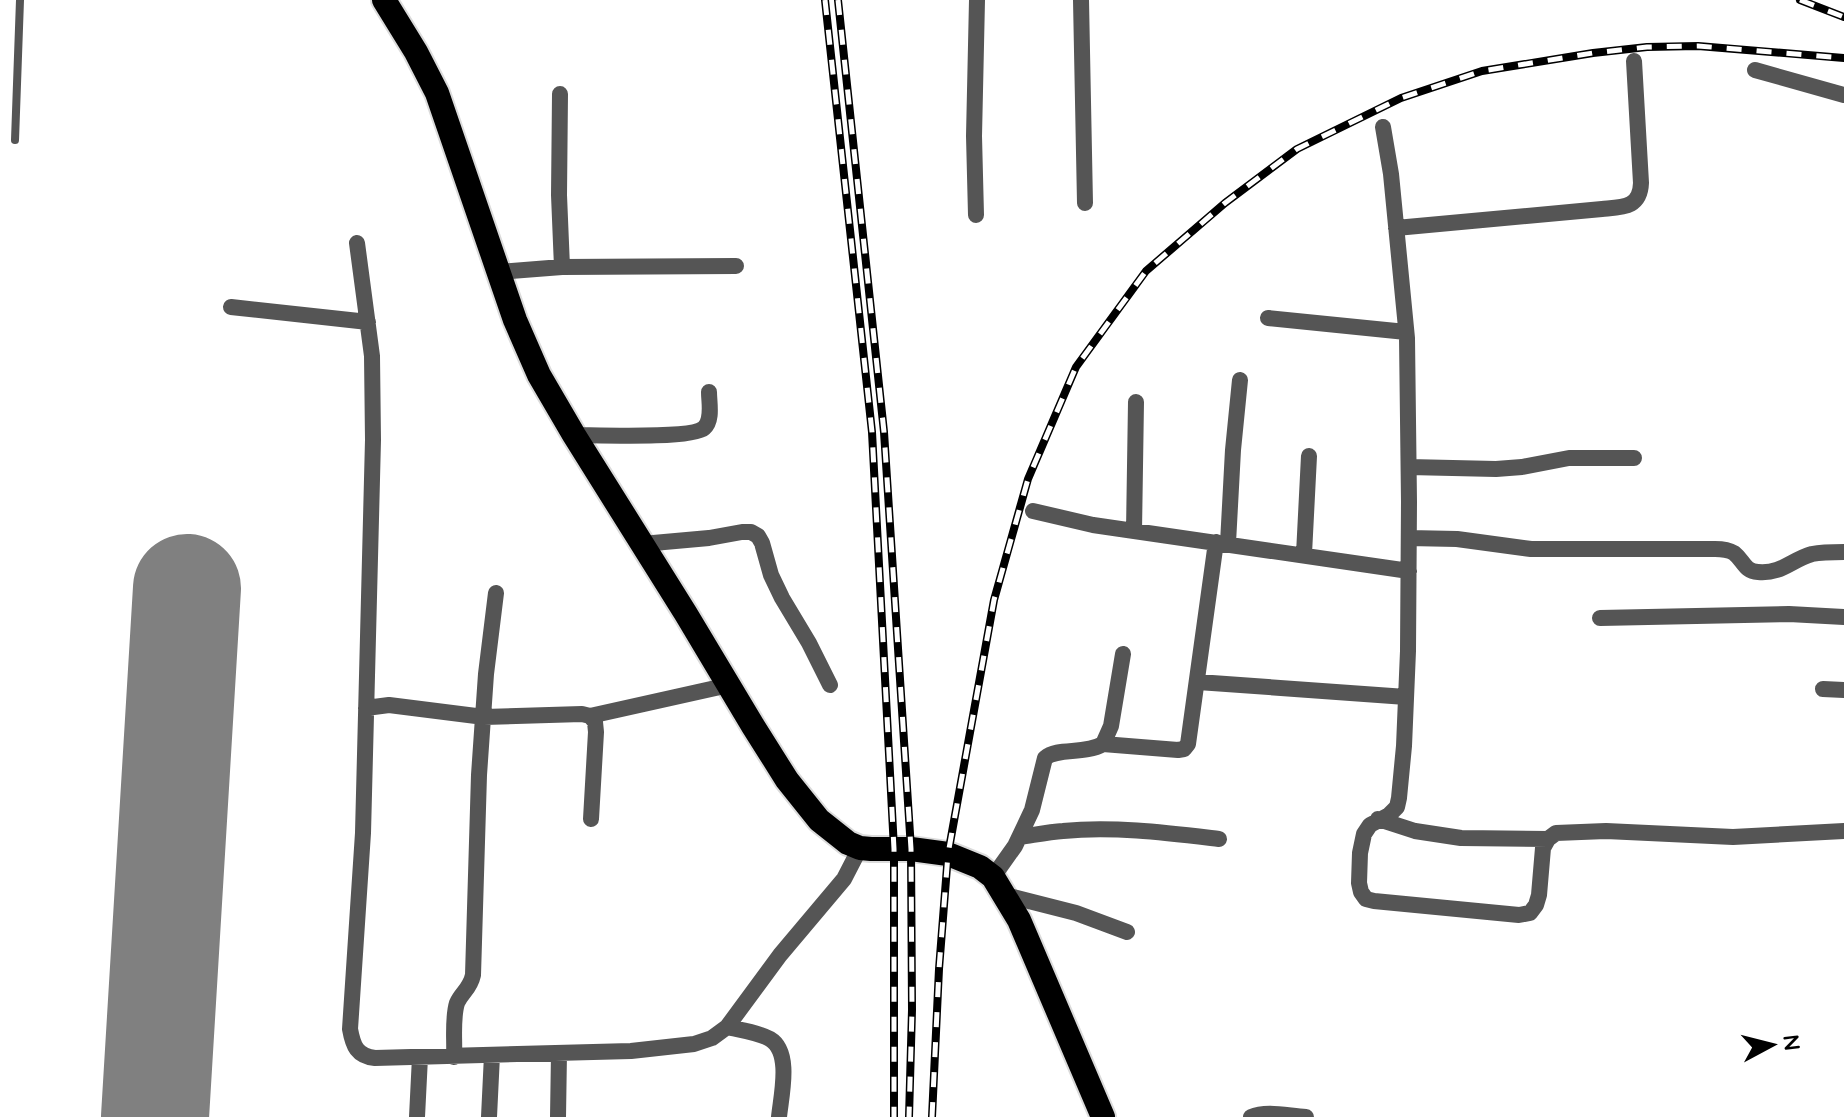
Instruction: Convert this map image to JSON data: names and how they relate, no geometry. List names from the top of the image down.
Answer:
{
  "north": "right"
}
